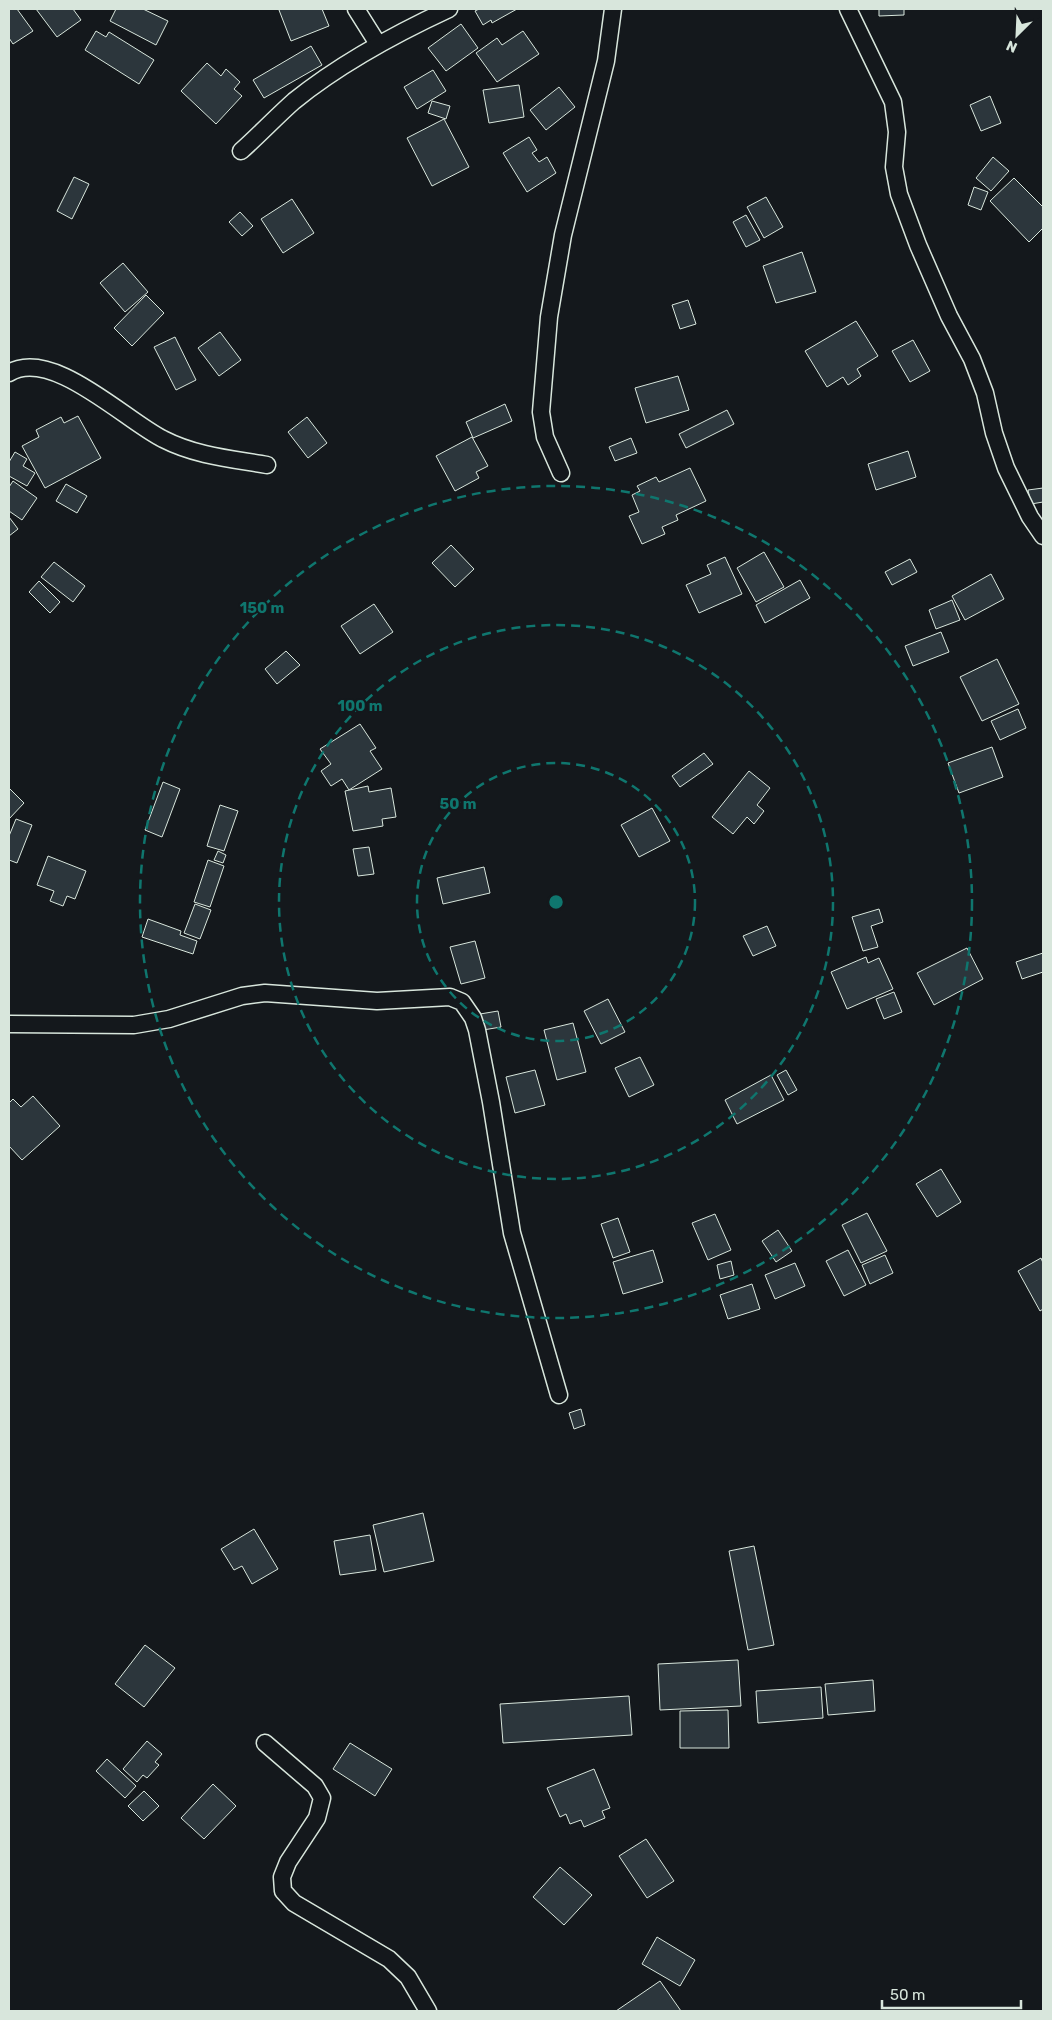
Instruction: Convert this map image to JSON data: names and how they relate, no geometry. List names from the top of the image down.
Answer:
{
  "scale_bar": "50 m",
  "north": "bottom left",
  "rings": ["150 m", "100 m", "50 m"]
}
